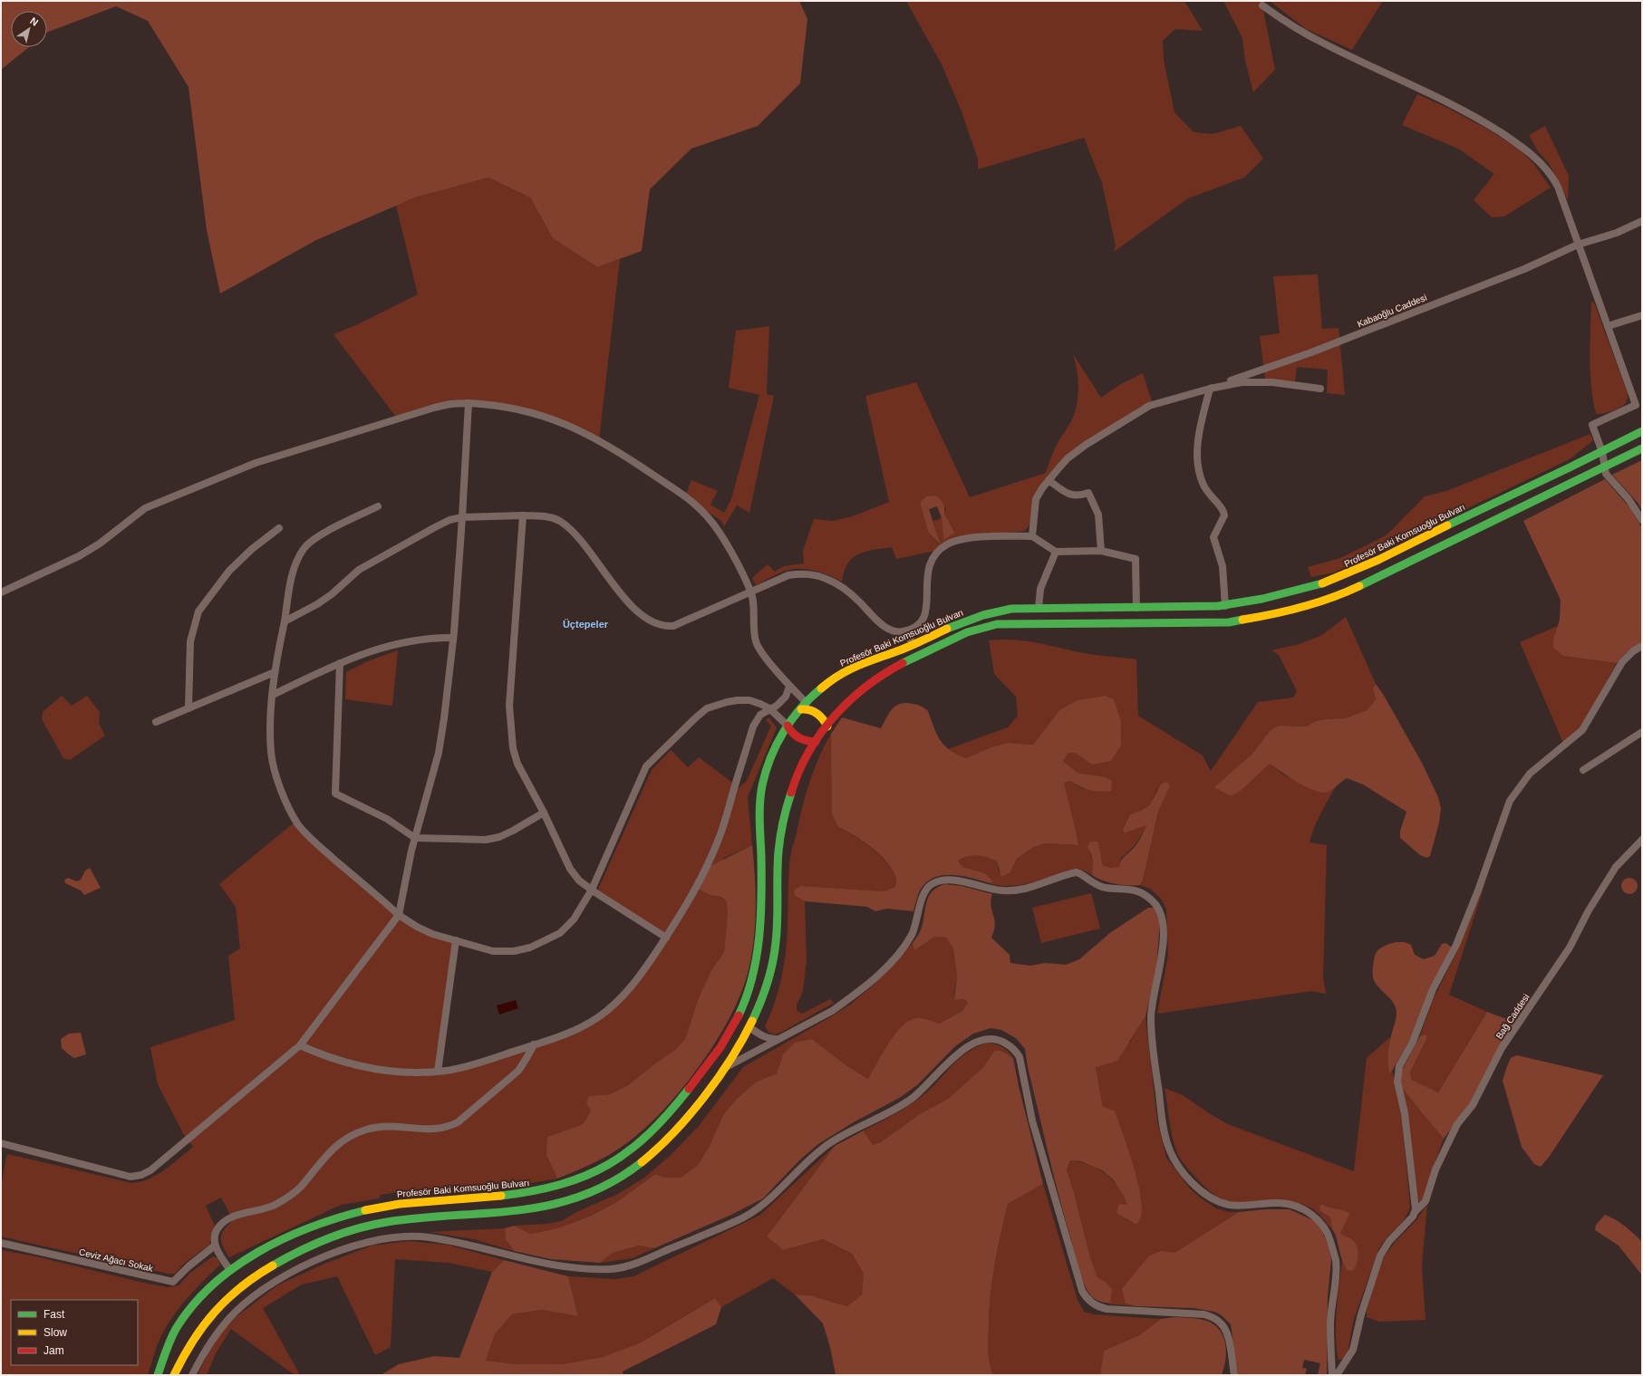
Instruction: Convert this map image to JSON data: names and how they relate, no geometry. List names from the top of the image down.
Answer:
{
  "streets": {
    "main road": ["Profesör Baki Komsuoğlu Bulvarı"],
    "street": ["Kabaoğlu Caddesi", "Bağ Caddesi", "Ceviz Ağacı Sokak"]
  },
  "districts": ["Üçtepeler"],
  "legend": ["Fast", "Slow", "Jam"],
  "north": "top right"
}
